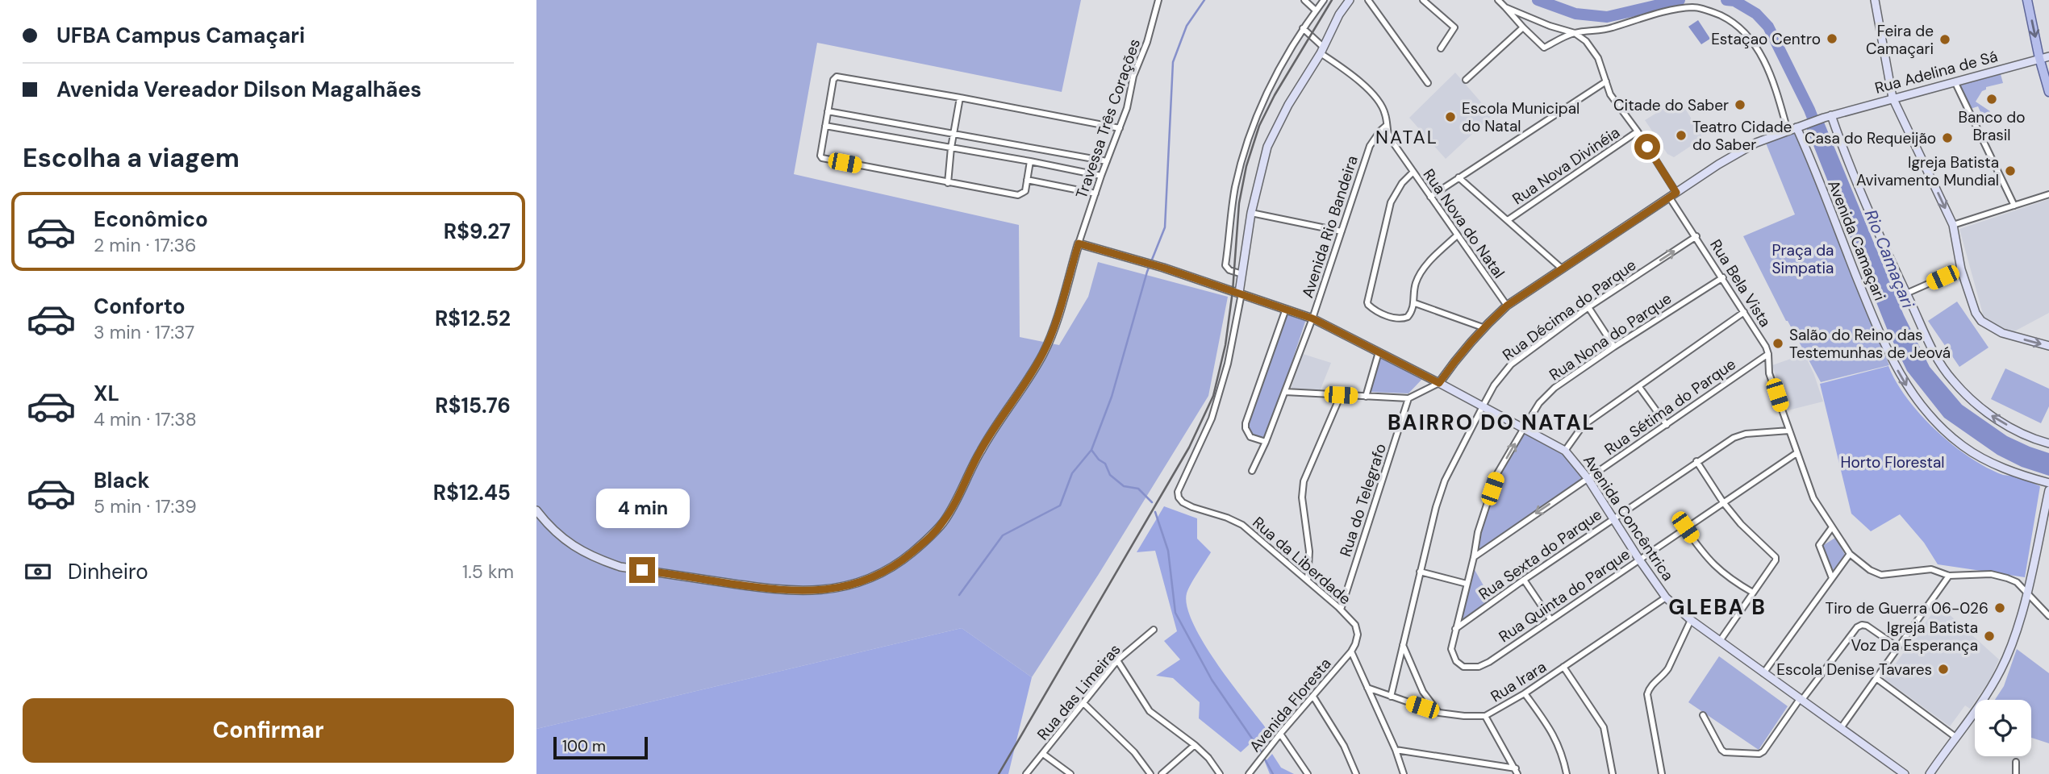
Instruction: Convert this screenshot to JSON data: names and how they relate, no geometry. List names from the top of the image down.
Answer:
{
  "streets": {
    "street": [
      "Rua Adelina de Sá",
      "Travessa Três Corações",
      "Rua Nova Divinéia",
      "Rua Nova do Natal",
      "Avenida Rio Bandeira",
      "Avenida Camaçari",
      "Rua Bela Vista",
      "Rua Décima do Parque",
      "Rua Nona do Parque",
      "Rua Sétima do Parque",
      "Rua do Telegrafo",
      "Avenida Concêntrica",
      "Rua Sexta do Parque",
      "Rua da Liberdade",
      "Rua Quinta do Parque",
      "Rua Irara",
      "Rua das Limeiras",
      "Avenida Floresta"
    ]
  },
  "crossings": [
    ["Rua Adelina de Sá", "Rua Nova do Natal"],
    ["Rua Adelina de Sá", "Avenida Camaçari"],
    ["Rua Adelina de Sá", "Rua Bela Vista"],
    ["Rua Adelina de Sá", "Avenida Concêntrica"],
    ["Travessa Três Corações", "Avenida Concêntrica"],
    ["Rua Nova do Natal", "Avenida Rio Bandeira"],
    ["Avenida Rio Bandeira", "Avenida Concêntrica"],
    ["Rua Bela Vista", "Rua Décima do Parque"],
    ["Rua Bela Vista", "Rua Nona do Parque"],
    ["Rua Bela Vista", "Rua Sétima do Parque"],
    ["Rua Bela Vista", "Rua Sexta do Parque"],
    ["Rua Bela Vista", "Rua Quinta do Parque"],
    ["Rua Décima do Parque", "Avenida Concêntrica"],
    ["Rua Décima do Parque", "Rua Irara"],
    ["Rua Nona do Parque", "Rua Sétima do Parque"],
    ["Rua Nona do Parque", "Avenida Concêntrica"],
    ["Rua Nona do Parque", "Rua Sexta do Parque"],
    ["Rua Nona do Parque", "Rua Quinta do Parque"],
    ["Rua Sétima do Parque", "Avenida Concêntrica"],
    ["Rua do Telegrafo", "Rua da Liberdade"],
    ["Avenida Concêntrica", "Rua Sexta do Parque"],
    ["Avenida Concêntrica", "Rua da Liberdade"],
    ["Avenida Concêntrica", "Rua Quinta do Parque"],
    ["Avenida Concêntrica", "Rua Irara"],
    ["Rua Sexta do Parque", "Rua Quinta do Parque"],
    ["Rua da Liberdade", "Avenida Floresta"]
  ],
  "one_way": ["Rua Sétima do Parque"],
  "districts": ["NATAL", "BAIRRO DO NATAL", "GLEBA B"],
  "water": ["Rio Camaçari"],
  "parks": ["Praça da Simpatia", "Horto Florestal"],
  "places": [
    "Estaçao Centro",
    "Feira de Camaçari",
    "Banco do Brasil",
    "Citade do Saber",
    "Escola Municipal do Natal",
    "Teatro Cidade do Saber",
    "Casa do Requeijão",
    "Igreja Batista Avivamento Mundial",
    "Salão do Reino das Testemunhas de Jeová",
    "Tiro de Guerra 06-026",
    "Igreja Batista Voz Da Esperança",
    "Escola Denise Tavares"
  ],
  "scale_bar": "100 m",
  "page": {
    "banner": ["UFBA Campus Camaçari", "Avenida Vereador Dilson Magalhães"],
    "heading": "Escolha a viagem",
    "list": [
      {
        "name": "Econômico",
        "note": "2 min · 17:36",
        "value": "R$9.27"
      },
      {
        "name": "Conforto",
        "note": "3 min · 17:37",
        "value": "R$12.52"
      },
      {
        "name": "XL",
        "note": "4 min · 17:38",
        "value": "R$15.76"
      },
      {
        "name": "Black",
        "note": "5 min · 17:39",
        "value": "R$12.45"
      }
    ],
    "bubble": "4 min",
    "pay": ["Dinheiro", "1.5 km"],
    "buttons": "Confirmar",
    "scale": "100 m"
  }
}
